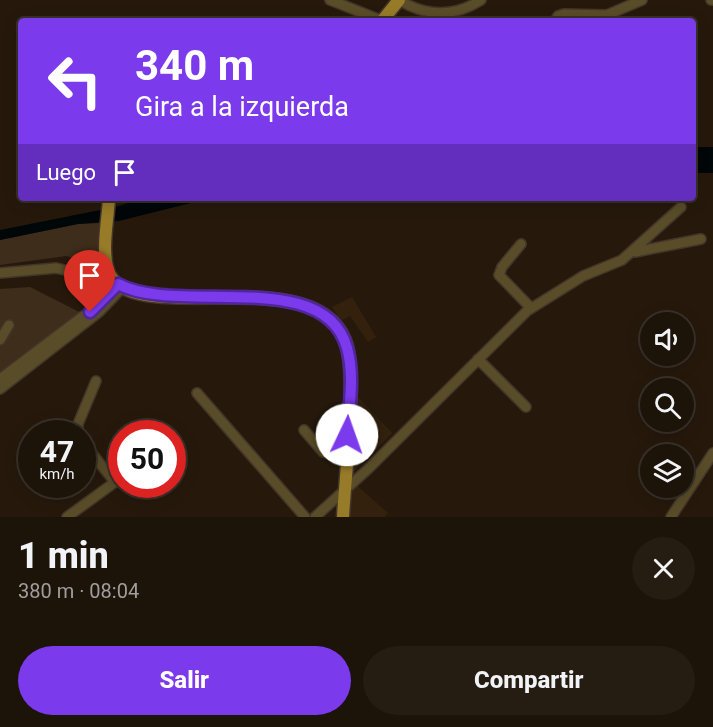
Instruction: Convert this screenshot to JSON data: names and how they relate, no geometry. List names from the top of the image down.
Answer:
{
  "page": {
    "turn": ["340 m", "Gira a la izquierda"],
    "then": "Luego",
    "speed": "47 km/h",
    "limit": "50",
    "heading": ["1 min", "380 m · 08:04"],
    "buttons": ["Salir", "Compartir"]
  }
}
